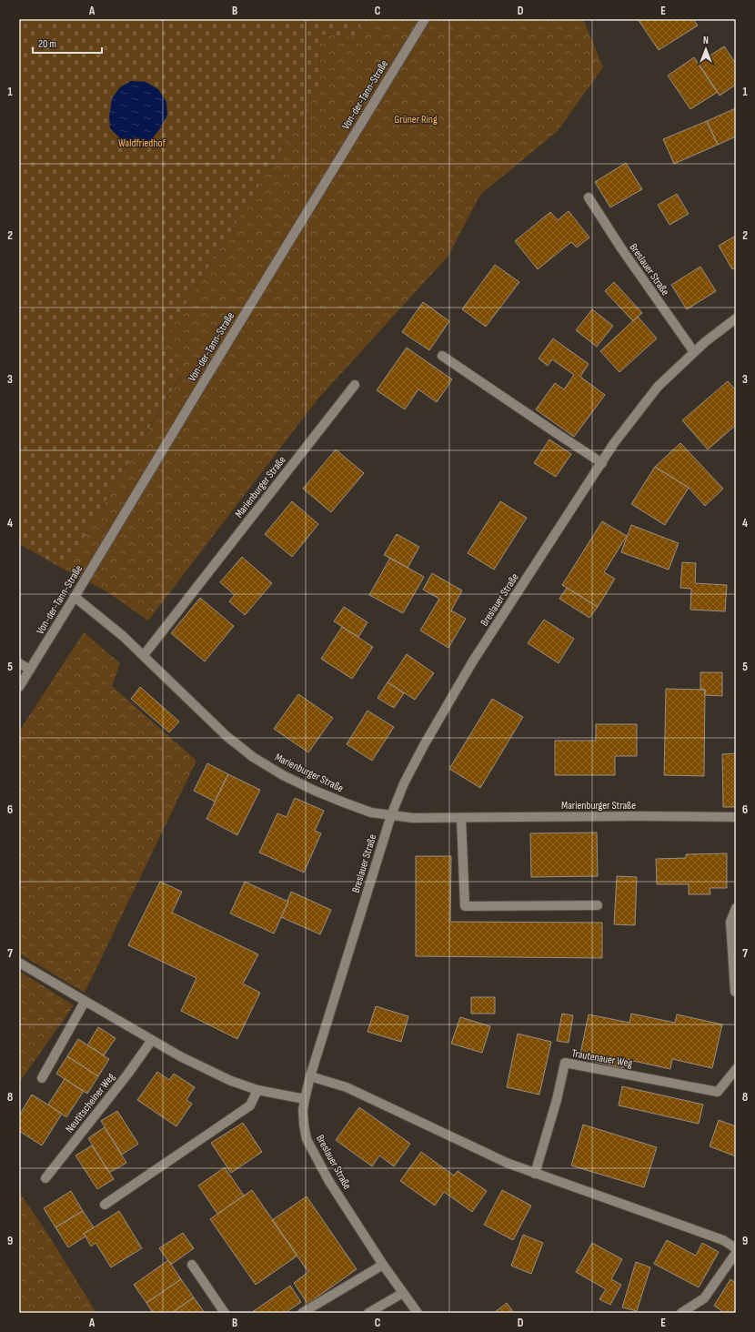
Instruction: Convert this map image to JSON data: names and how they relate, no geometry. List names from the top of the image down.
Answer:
{
  "streets": {
    "street": [
      "Von-der-Tann-Straße",
      "Breslauer Straße",
      "Marienburger Straße",
      "Trautenauer Weg",
      "Neutitscheiner Weg"
    ]
  },
  "crossings": [
    ["Von-der-Tann-Straße", "Marienburger Straße"],
    ["Breslauer Straße", "Marienburger Straße"]
  ],
  "parks": ["Grüner Ring", "Waldfriedhof"],
  "scale_bar": "20 m",
  "north": "top",
  "grid": {
    "columns": [
      "A",
      "B",
      "C",
      "D",
      "E"
    ],
    "rows": [
      "1",
      "2",
      "3",
      "4",
      "5",
      "6",
      "7",
      "8",
      "9"
    ]
  }
}
